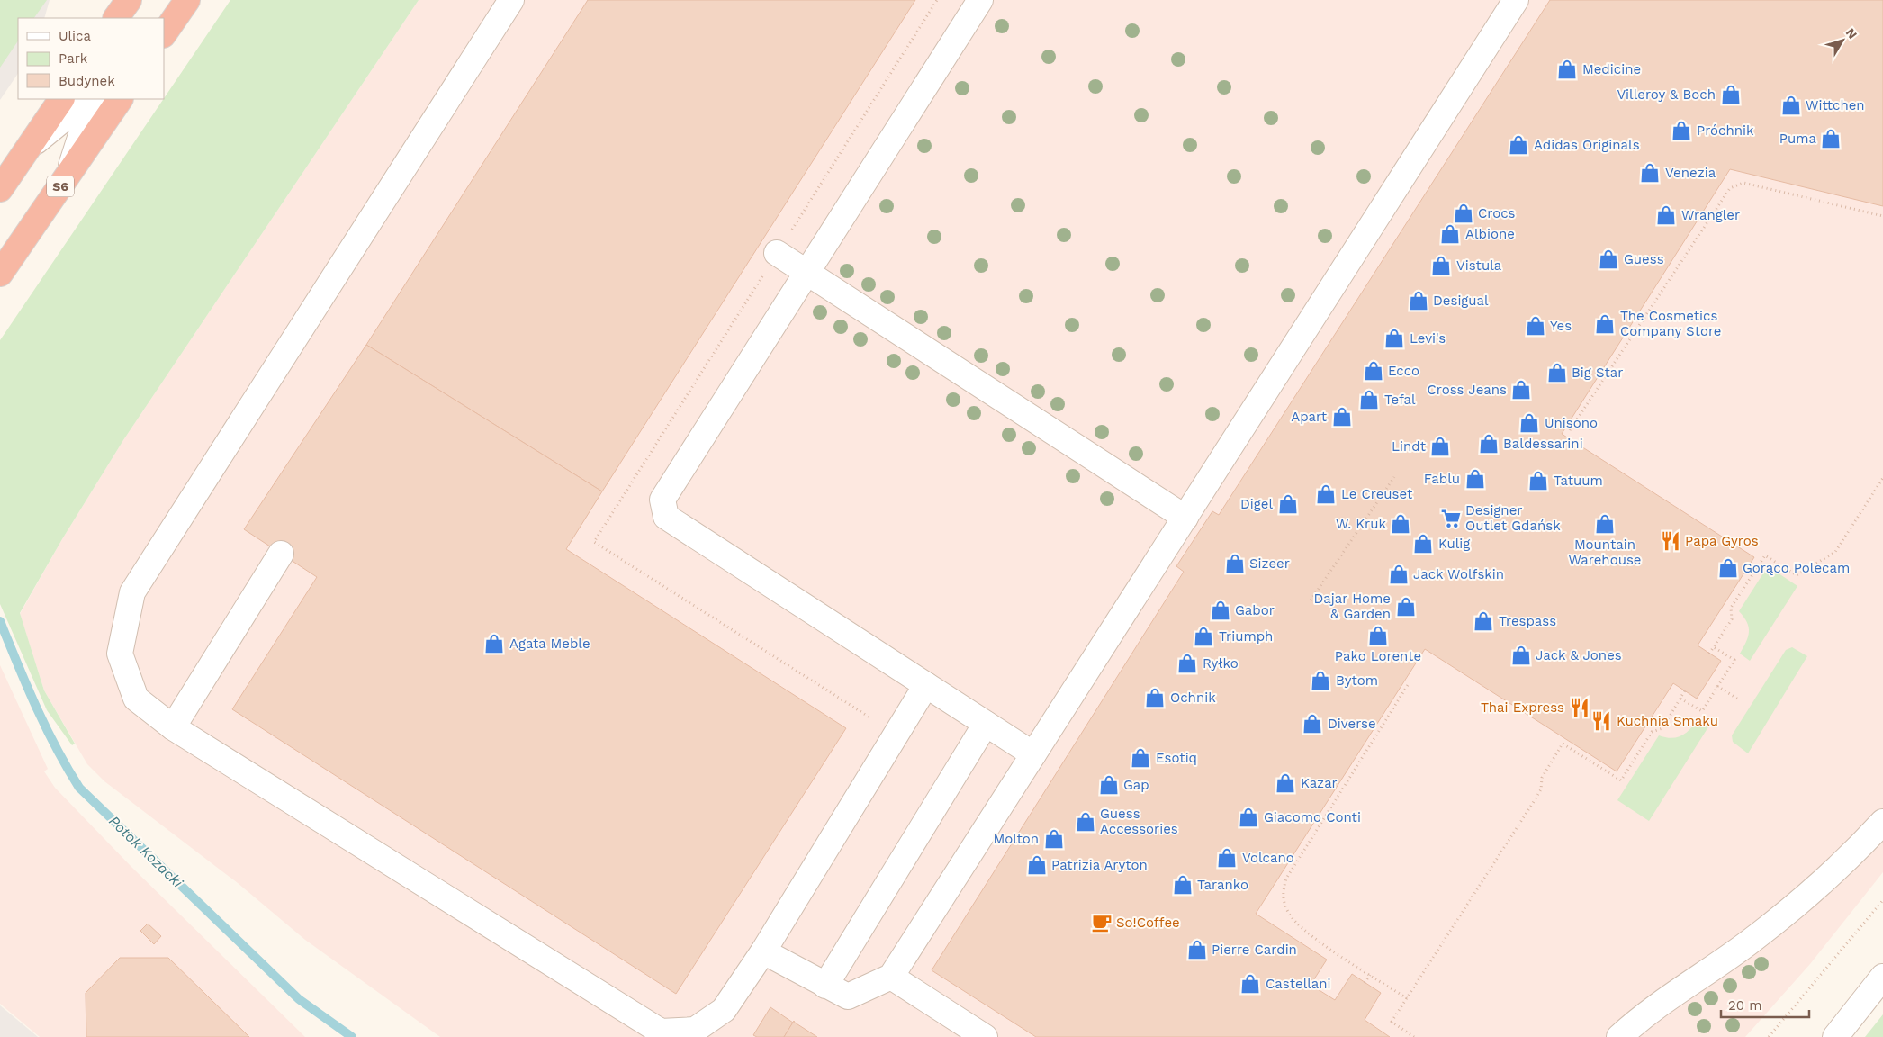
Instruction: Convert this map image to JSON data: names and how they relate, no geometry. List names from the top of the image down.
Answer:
{
  "streets": {
    "highway": ["S6"]
  },
  "water": ["Potok Kozacki"],
  "places": {
    "shop": [
      "Medicine",
      "Villeroy & Boch",
      "Wittchen",
      "Próchnik",
      "Puma",
      "Adidas Originals",
      "Venezia",
      "Crocs",
      "Wrangler",
      "Albione",
      "Guess",
      "Vistula",
      "Desigual",
      "The Cosmetics Company Store",
      "Yes",
      "Levi's",
      "Ecco",
      "Big Star",
      "Cross Jeans",
      "Tefal",
      "Apart",
      "Unisono",
      "Baldessarini",
      "Lindt",
      "Fablu",
      "Tatuum",
      "Le Creuset",
      "Digel",
      "W. Kruk",
      "Mountain Warehouse",
      "Kulig",
      "Sizeer",
      "Gorąco Polecam",
      "Jack Wolfskin",
      "Dajar Home & Garden",
      "Gabor",
      "Trespass",
      "Pako Lorente",
      "Triumph",
      "Agata Meble",
      "Jack & Jones",
      "Ryłko",
      "Bytom",
      "Ochnik",
      "Diverse",
      "Esotiq",
      "Kazar",
      "Gap",
      "Giacomo Conti",
      "Guess Accessories",
      "Molton",
      "Volcano",
      "Patrizia Aryton",
      "Taranko",
      "Pierre Cardin",
      "Castellani"
    ],
    "supermarket": ["Designer Outlet Gdańsk"],
    "restaurant": ["Papa Gyros", "Thai Express", "Kuchnia Smaku"],
    "cafe": ["So!Coffee"]
  },
  "legend": ["Ulica", "Park", "Budynek"],
  "scale_bar": "20 m",
  "north": "top right"
}
